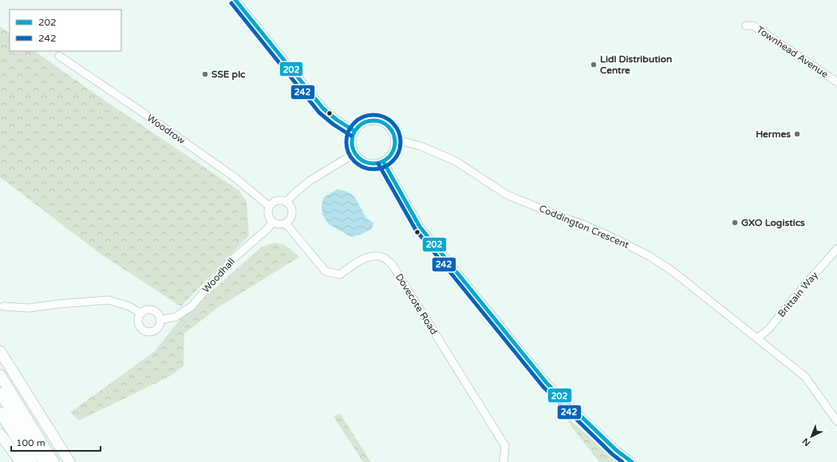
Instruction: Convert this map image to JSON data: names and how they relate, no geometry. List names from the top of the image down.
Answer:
{
  "streets": {
    "street": [
      "Townhead Avenue",
      "Woodrow",
      "Coddington Crescent",
      "Woodhall",
      "Brittain Way",
      "Dovecote Road"
    ]
  },
  "crossings": [
    ["Woodrow", "Woodhall"],
    ["Woodrow", "Dovecote Road"],
    ["Coddington Crescent", "Brittain Way"],
    ["Woodhall", "Dovecote Road"]
  ],
  "places": [
    "Lidl Distribution Centre",
    "SSE plc",
    "Hermes",
    "GXO Logistics"
  ],
  "lines": ["transit line 202", "transit line 242"],
  "legend": ["202", "242"],
  "scale_bar": "100 m",
  "north": "bottom left"
}
